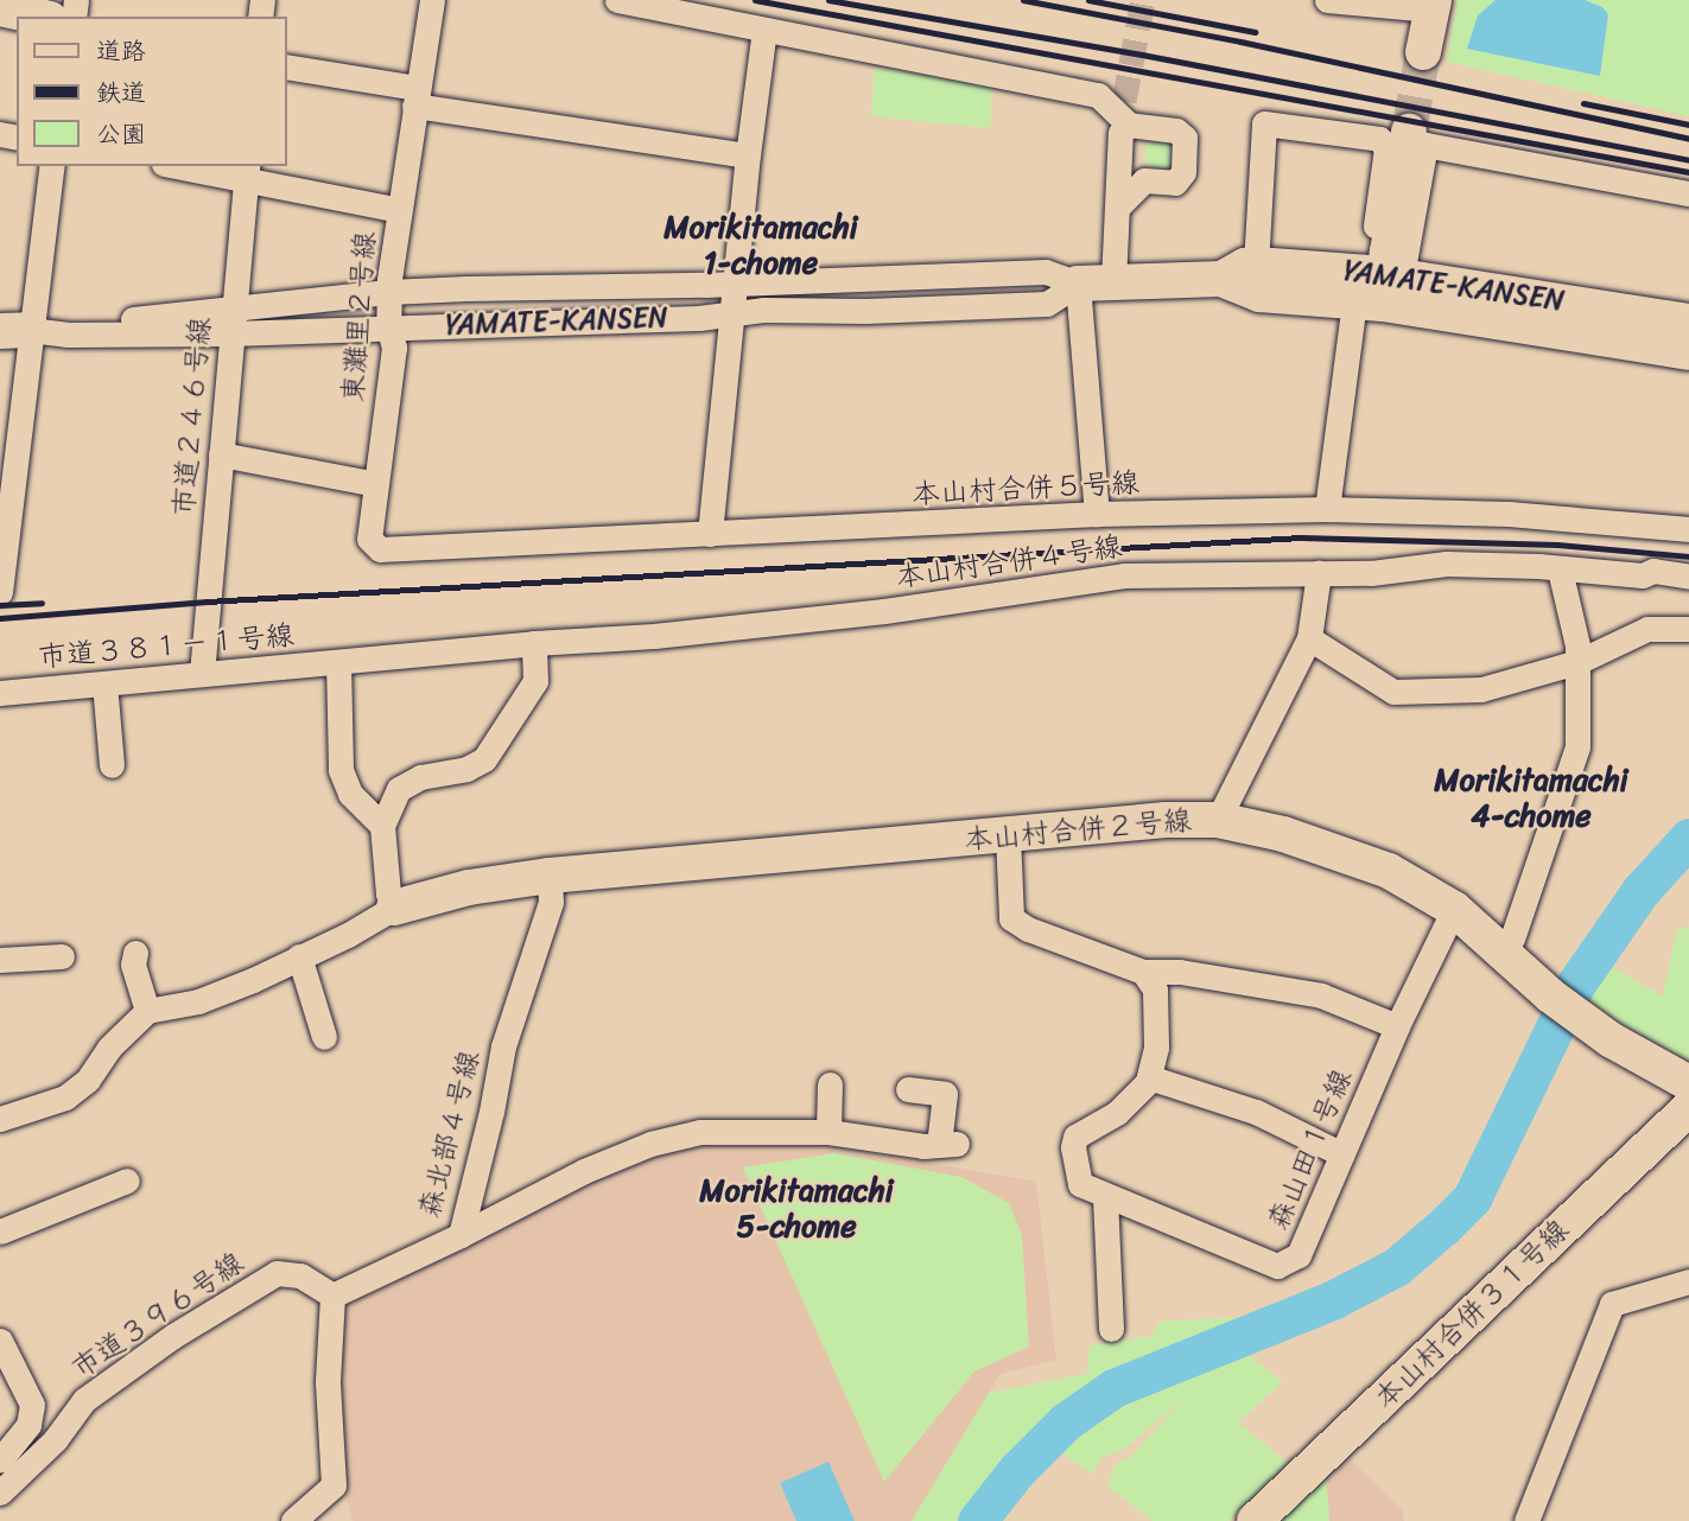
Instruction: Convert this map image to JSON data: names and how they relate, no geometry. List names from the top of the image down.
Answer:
{
  "streets": {
    "street": [
      "YAMATE-KANSEN",
      "東灘里２号線",
      "市道２４６号線",
      "本山村合併５号線",
      "本山村合併４号線",
      "市道３８１－１号線",
      "本山村合併２号線",
      "森北部４号線",
      "森山田１号線",
      "本山村合併３１号線",
      "市道３９６号線"
    ]
  },
  "crossings": [
    ["YAMATE-KANSEN", "東灘里２号線"],
    ["YAMATE-KANSEN", "市道２４６号線"],
    ["東灘里２号線", "本山村合併５号線"],
    ["市道２４６号線", "市道３８１－１号線"],
    ["本山村合併４号線", "市道３８１－１号線"],
    ["本山村合併２号線", "森北部４号線"],
    ["本山村合併２号線", "森山田１号線"],
    ["森北部４号線", "市道３９６号線"]
  ],
  "districts": ["Morikitamachi 1-chome", "Morikitamachi 4-chome", "Morikitamachi 5-chome"],
  "legend": ["道路", "鉄道", "公園"]
}
